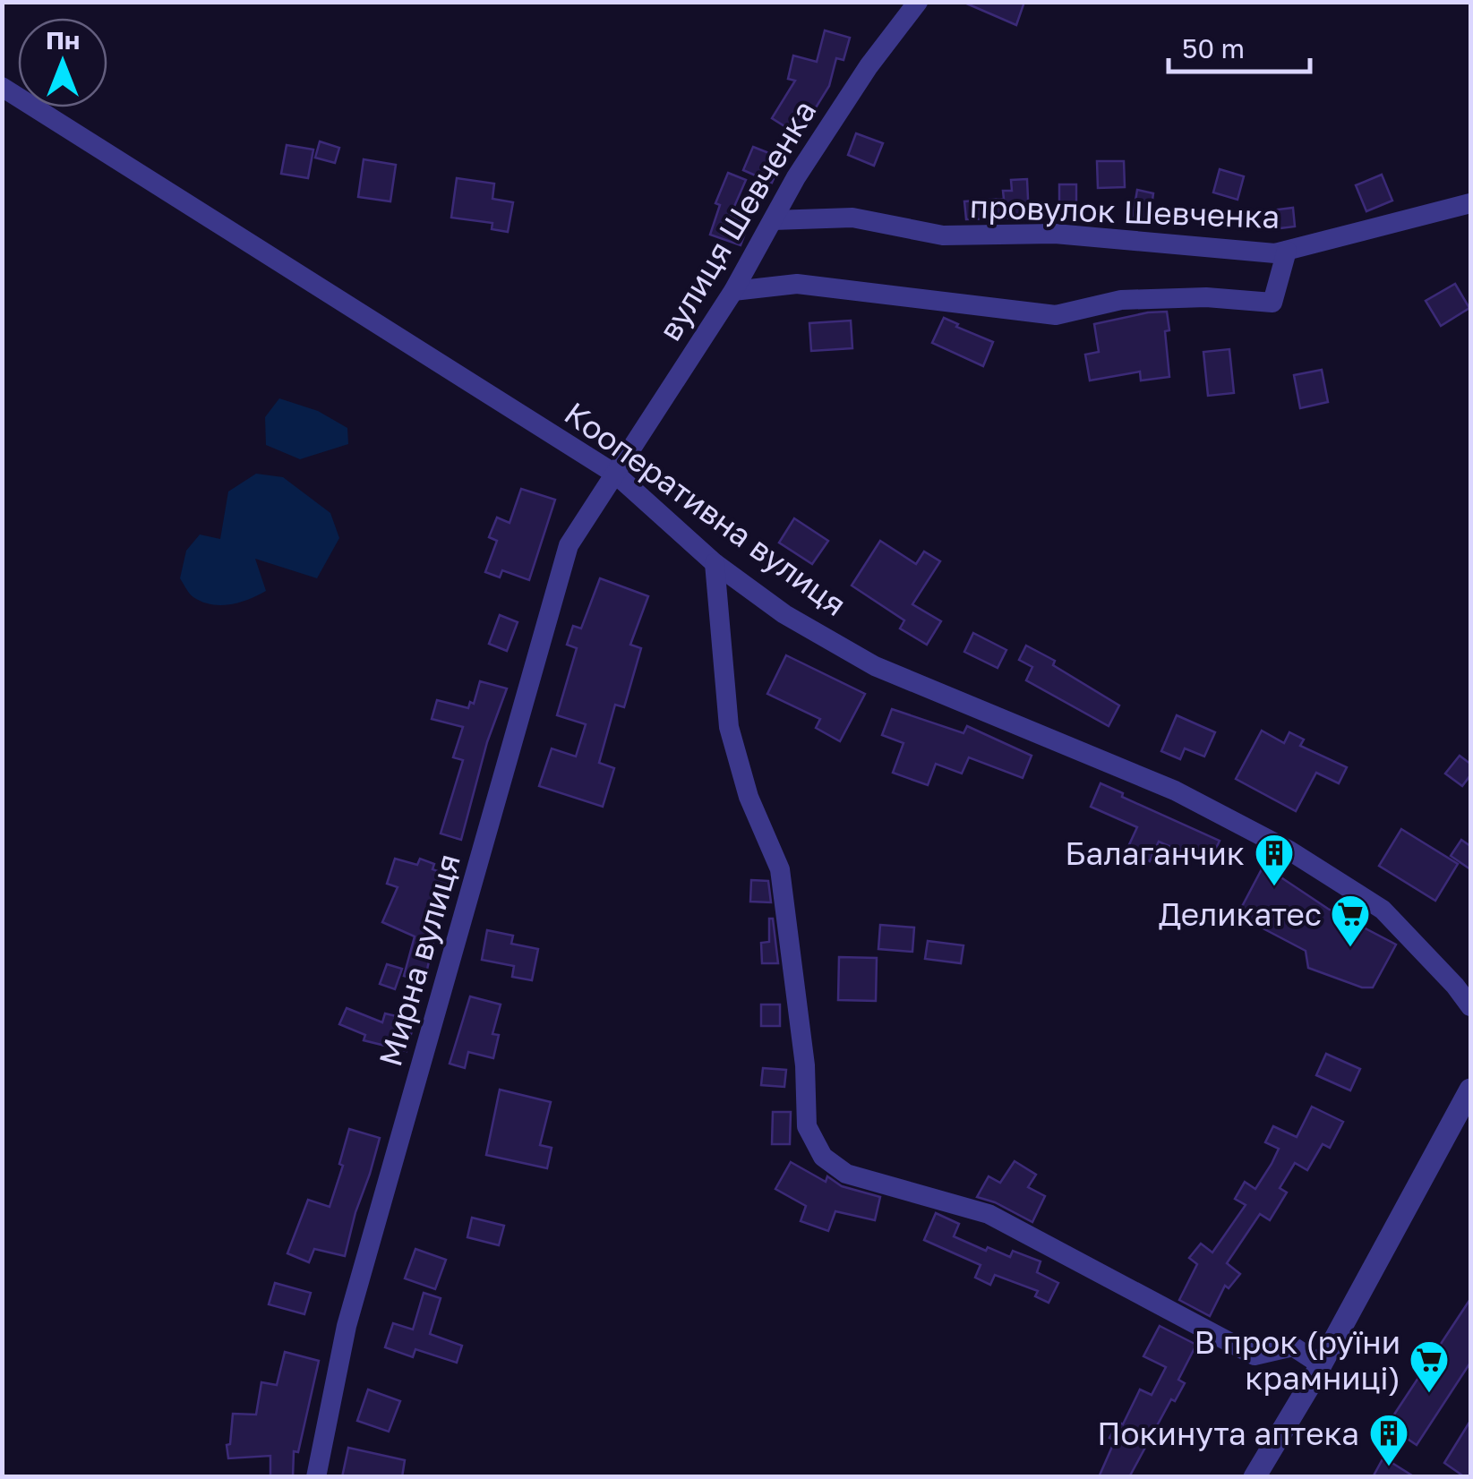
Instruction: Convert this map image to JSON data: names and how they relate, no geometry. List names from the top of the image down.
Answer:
{
  "streets": {
    "street": [
      "провулок Шевченка",
      "вулиця Шевченка",
      "Кооперативна вулиця",
      "Мирна вулиця"
    ]
  },
  "crossings": [
    ["провулок Шевченка", "вулиця Шевченка"],
    ["вулиця Шевченка", "Кооперативна вулиця"],
    ["вулиця Шевченка", "Мирна вулиця"],
    ["Кооперативна вулиця", "Мирна вулиця"]
  ],
  "places": {
    "building": ["Балаганчик", "Покинута аптека"],
    "supermarket": ["Деликатес", "В прок (руїни крамниці)"]
  },
  "scale_bar": "50 m",
  "north": "top"
}
